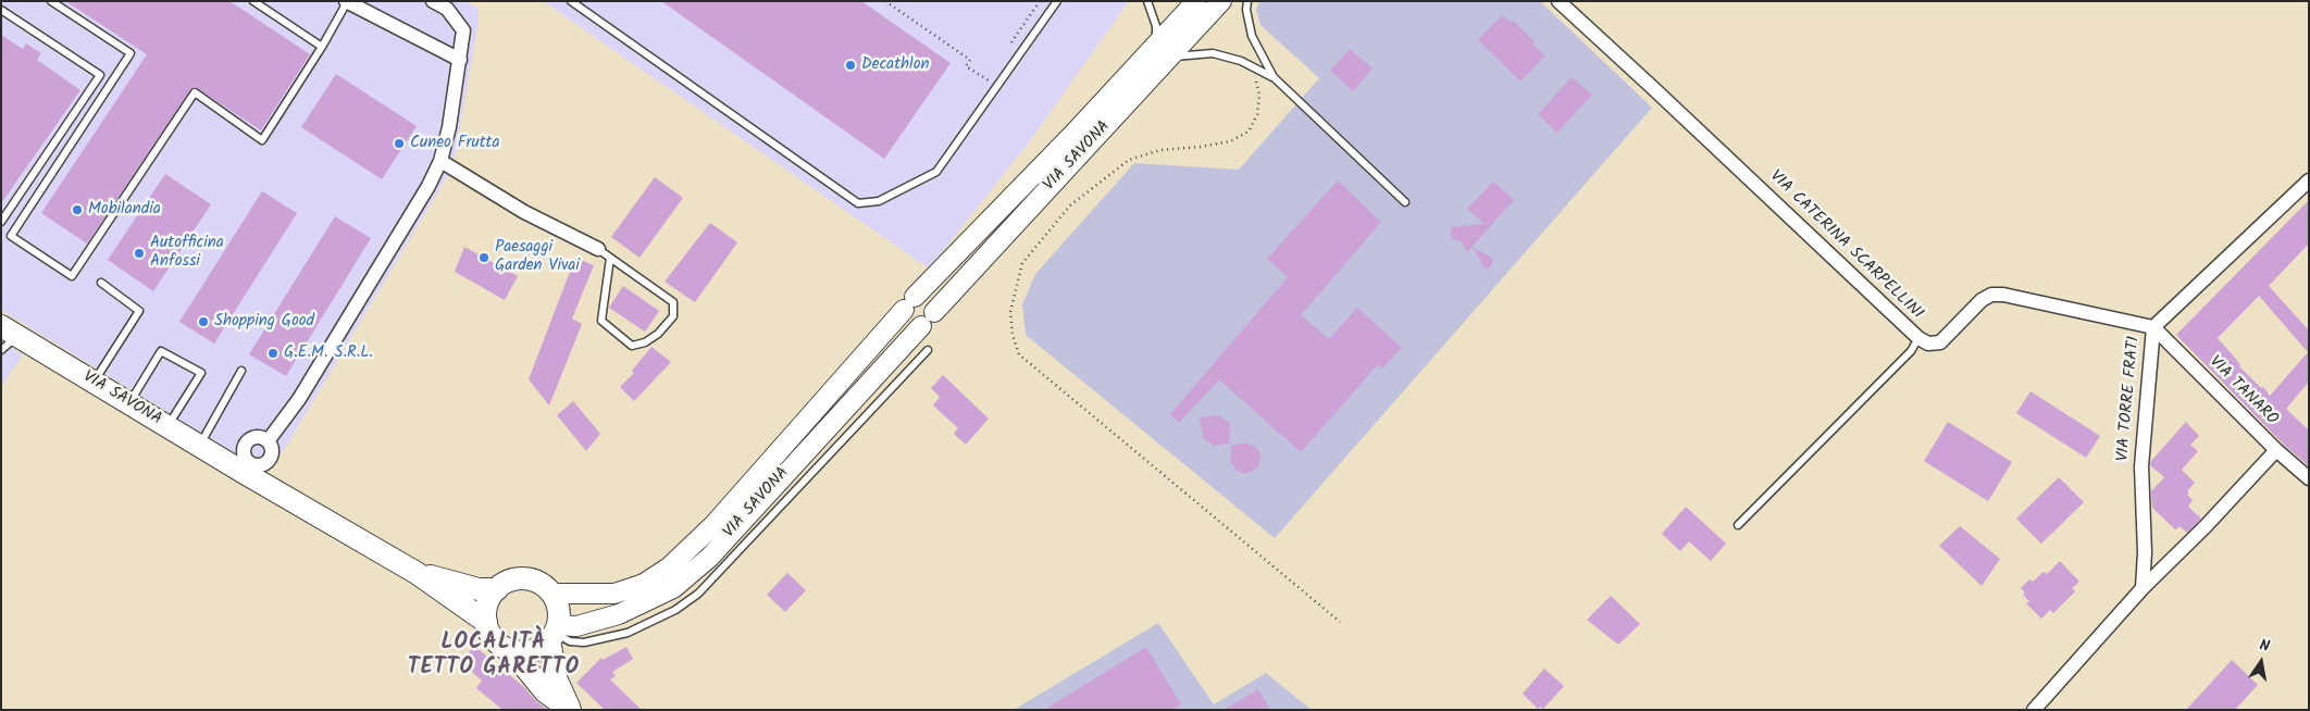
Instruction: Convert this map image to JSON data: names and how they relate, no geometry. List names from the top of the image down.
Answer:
{
  "streets": {
    "main road": ["VIA SAVONA"],
    "street": ["VIA CATERINA SCARPELLINI", "VIA TANARO", "VIA TORRE FRATI"]
  },
  "crossings": [
    ["VIA CATERINA SCARPELLINI", "VIA TANARO"],
    ["VIA CATERINA SCARPELLINI", "VIA TORRE FRATI"],
    ["VIA TANARO", "VIA TORRE FRATI"]
  ],
  "districts": ["LOCALITÀ TETTO GARETTO"],
  "places": [
    "Decathlon",
    "Cuneo Frutta",
    "Mobilandia",
    "Autofficina Anfossi",
    "Paesaggi Garden Vivai",
    "Shopping Good",
    "G.E.M. S.R.L."
  ],
  "north": "top"
}
